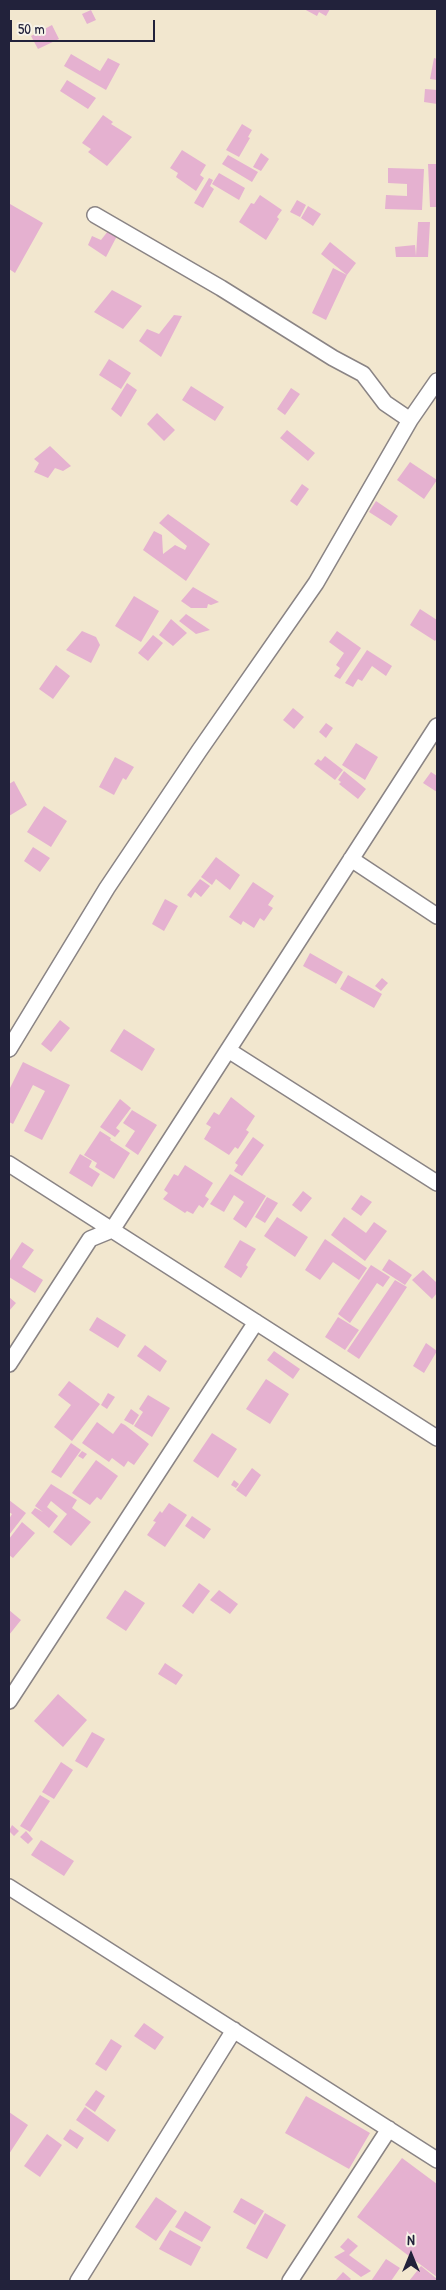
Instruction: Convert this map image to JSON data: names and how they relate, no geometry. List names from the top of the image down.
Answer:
{
  "scale_bar": "50 m",
  "north": "top"
}
